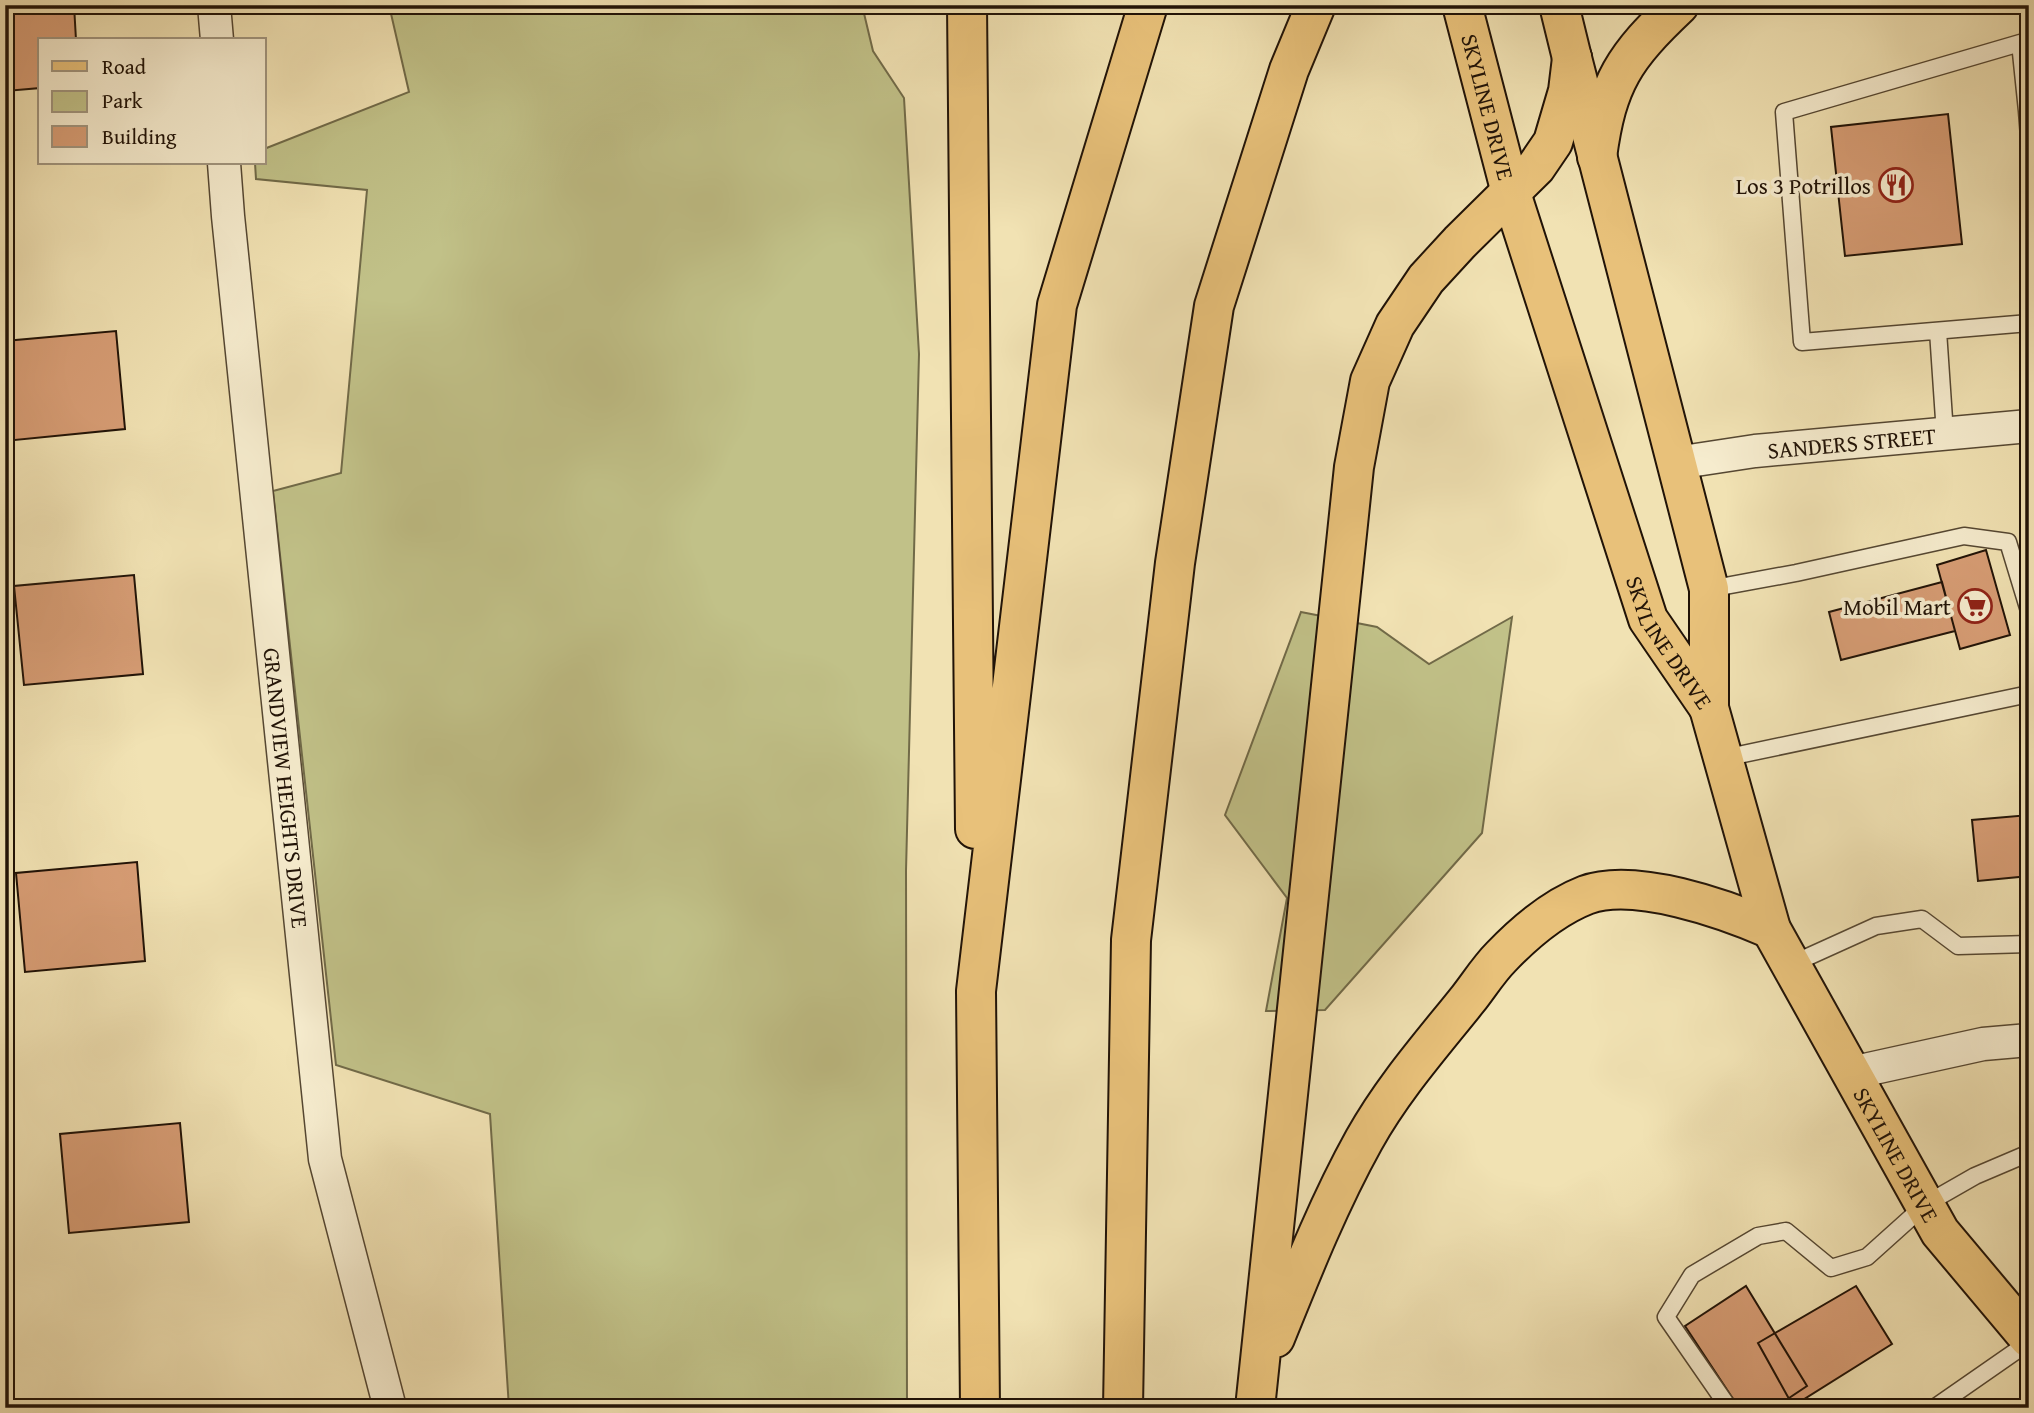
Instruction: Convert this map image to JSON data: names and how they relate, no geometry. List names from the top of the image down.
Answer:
{
  "streets": {
    "main road": ["SKYLINE DRIVE"],
    "street": ["SANDERS STREET", "GRANDVIEW HEIGHTS DRIVE"]
  },
  "crossings": [
    ["SKYLINE DRIVE", "SANDERS STREET"]
  ],
  "places": {
    "restaurant": ["Los 3 Potrillos"],
    "supermarket": ["Mobil Mart"]
  },
  "legend": ["Road", "Park", "Building"]
}
